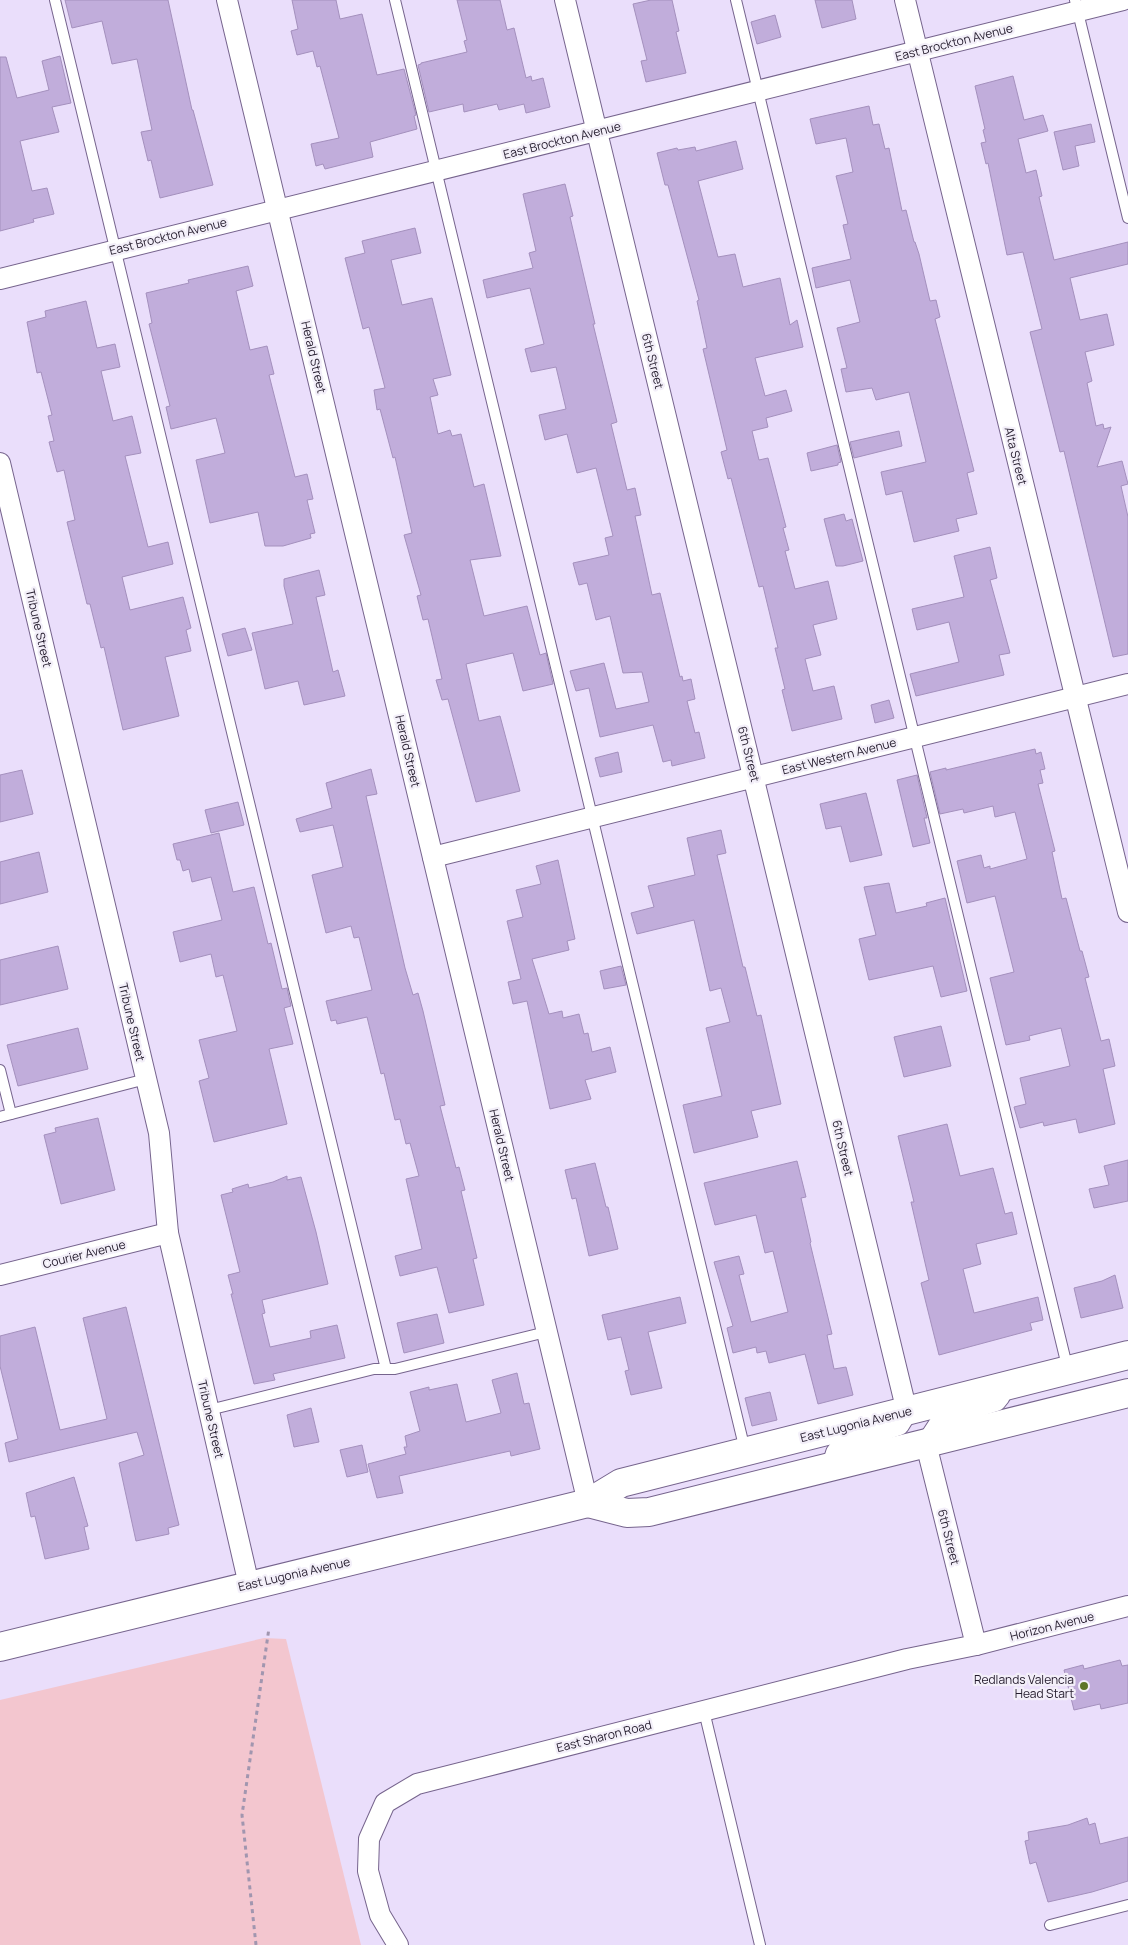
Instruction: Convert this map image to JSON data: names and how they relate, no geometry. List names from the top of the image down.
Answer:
{
  "streets": {
    "main road": ["East Lugonia Avenue"],
    "street": [
      "East Brockton Avenue",
      "Herald Street",
      "6th Street",
      "Alta Street",
      "Tribune Street",
      "East Western Avenue",
      "Courier Avenue",
      "Horizon Avenue",
      "East Sharon Road"
    ]
  },
  "crossings": [
    ["East Brockton Avenue", "Herald Street"],
    ["East Brockton Avenue", "6th Street"],
    ["East Brockton Avenue", "Alta Street"],
    ["Herald Street", "East Western Avenue"],
    ["Herald Street", "East Lugonia Avenue"],
    ["6th Street", "East Western Avenue"],
    ["6th Street", "East Lugonia Avenue"],
    ["6th Street", "Horizon Avenue"],
    ["6th Street", "East Sharon Road"],
    ["Alta Street", "East Western Avenue"],
    ["Tribune Street", "Courier Avenue"],
    ["Tribune Street", "East Lugonia Avenue"],
    ["Horizon Avenue", "East Sharon Road"]
  ],
  "places": ["Redlands Valencia Head Start"]
}
